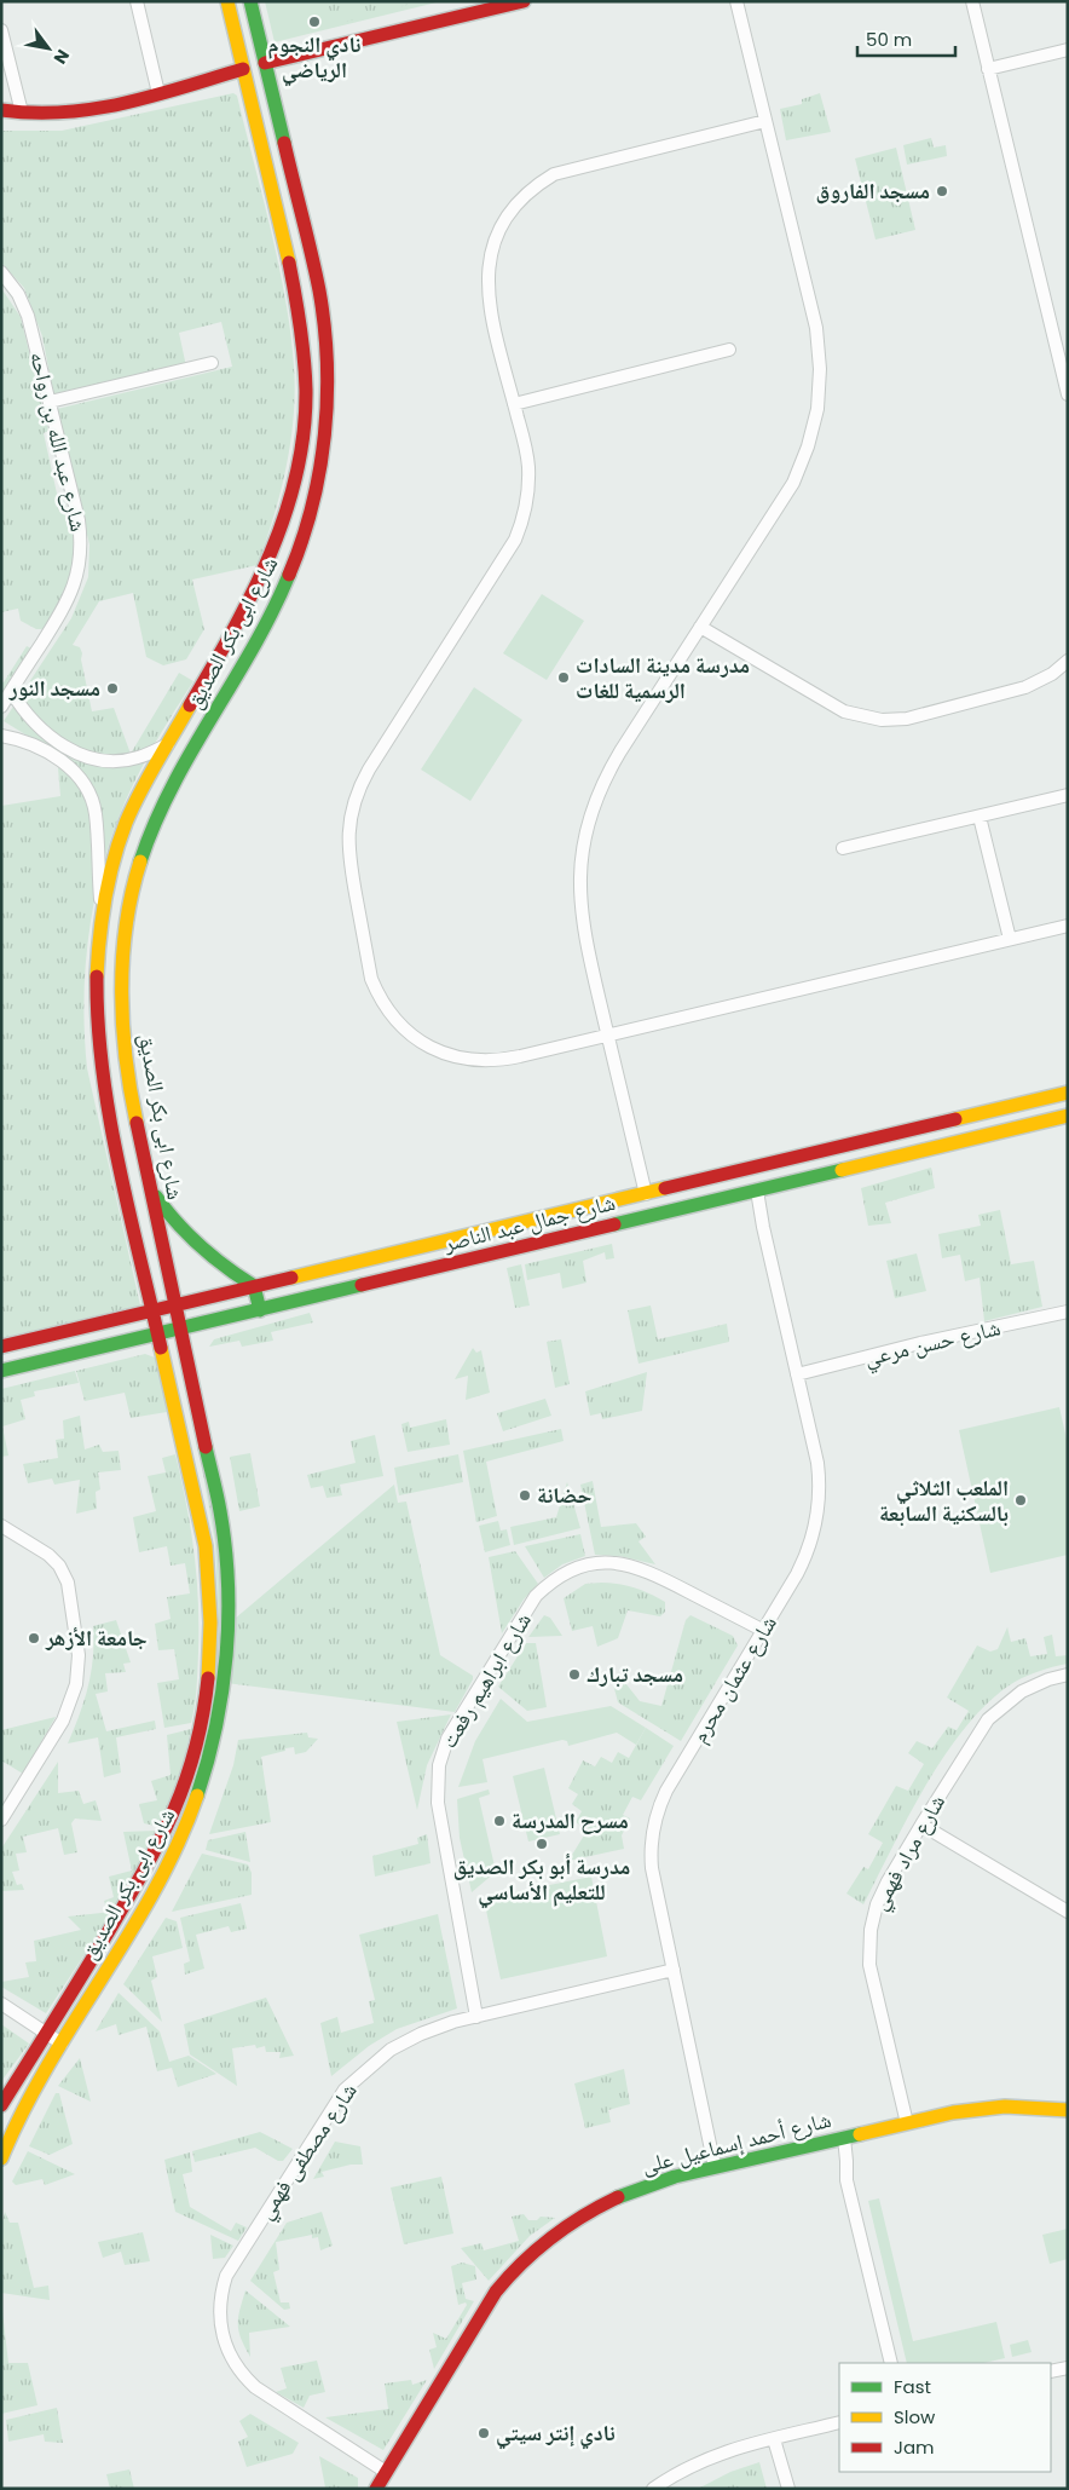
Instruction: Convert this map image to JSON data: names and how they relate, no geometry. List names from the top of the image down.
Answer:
{
  "streets": {
    "main road": ["شارع ابى بكر الصديق", "شارع جمال عبد الناصر", "شارع أحمد إسماعيل على"],
    "street": [
      "شارع عبد الله بن رواحه",
      "شارع حسن مرعي",
      "شارع عثمان محرم",
      "شارع ابراهيم رفعت",
      "شارع مراد فهمي",
      "شارع مصطفى فهمي"
    ]
  },
  "crossings": [
    ["شارع ابى بكر الصديق", "شارع جمال عبد الناصر"],
    ["شارع جمال عبد الناصر", "شارع عثمان محرم"],
    ["شارع حسن مرعي", "شارع عثمان محرم"],
    ["شارع عثمان محرم", "شارع ابراهيم رفعت"],
    ["شارع عثمان محرم", "شارع أحمد إسماعيل على"],
    ["شارع عثمان محرم", "شارع مصطفى فهمي"],
    ["شارع ابراهيم رفعت", "شارع مصطفى فهمي"],
    ["شارع مراد فهمي", "شارع أحمد إسماعيل على"],
    ["شارع أحمد إسماعيل على", "شارع مصطفى فهمي"]
  ],
  "places": [
    "نادي النجوم الرياضي",
    "مسجد الفاروق",
    "مدرسة مدينة السادات الرسمية للغات",
    "مسجد النور",
    "حضانة",
    "الملعب الثلاثي بالسكنية السابعة",
    "جامعة الأزهر",
    "مسجد تبارك",
    "مسرح المدرسة",
    "مدرسة أبو بكر الصديق للتعليم الأساسي",
    "نادي إنتر سيتي"
  ],
  "legend": ["Fast", "Slow", "Jam"],
  "scale_bar": "50 m",
  "north": "bottom right"
}
